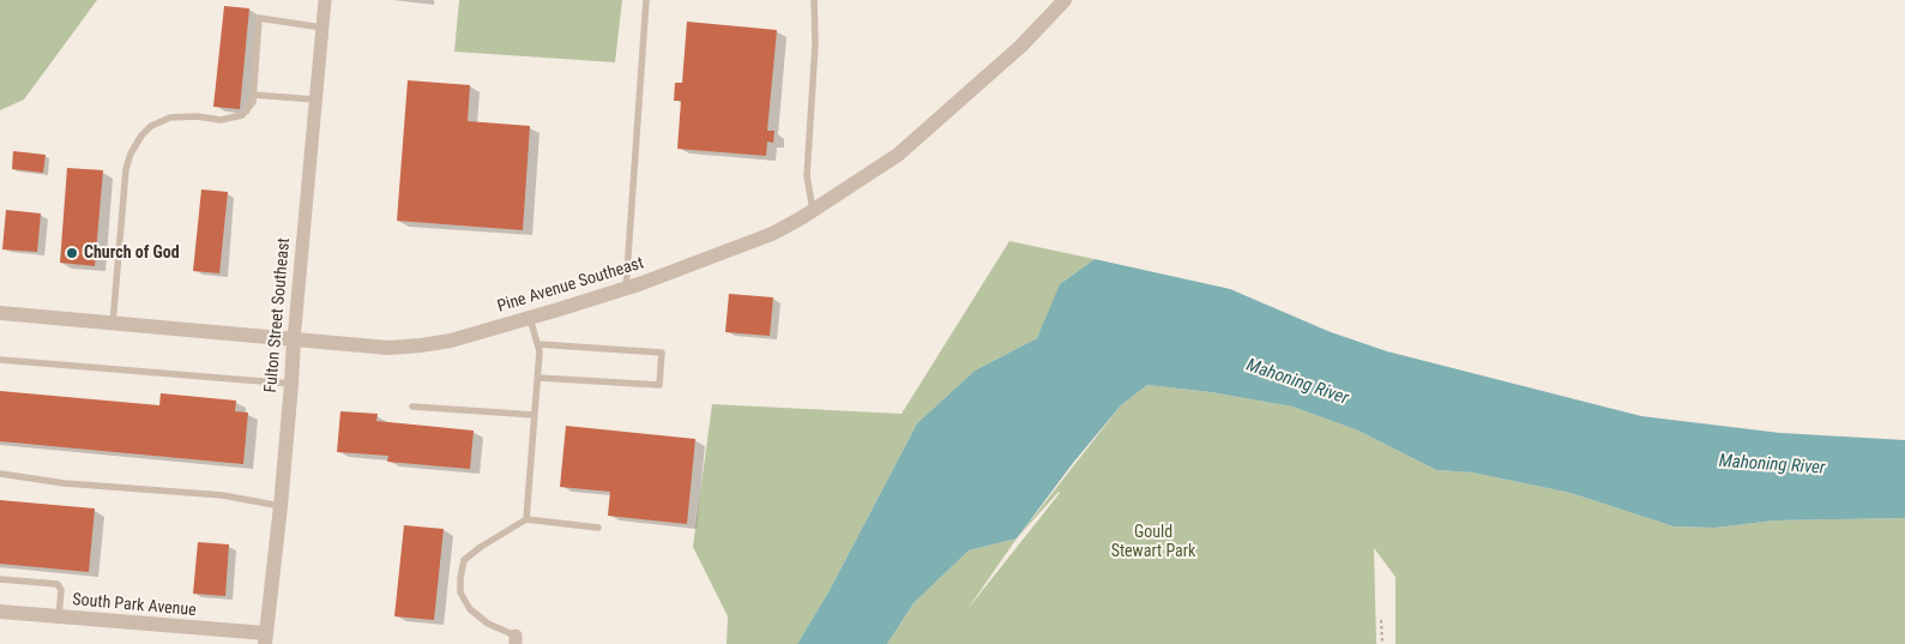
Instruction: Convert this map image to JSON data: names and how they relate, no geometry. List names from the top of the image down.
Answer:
{
  "streets": {
    "street": ["Pine Avenue Southeast", "Fulton Street Southeast", "South Park Avenue"]
  },
  "crossings": [
    ["Pine Avenue Southeast", "Fulton Street Southeast"],
    ["Fulton Street Southeast", "South Park Avenue"]
  ],
  "water": ["Mahoning River"],
  "parks": ["Gould Stewart Park"],
  "places": ["Church of God"]
}
